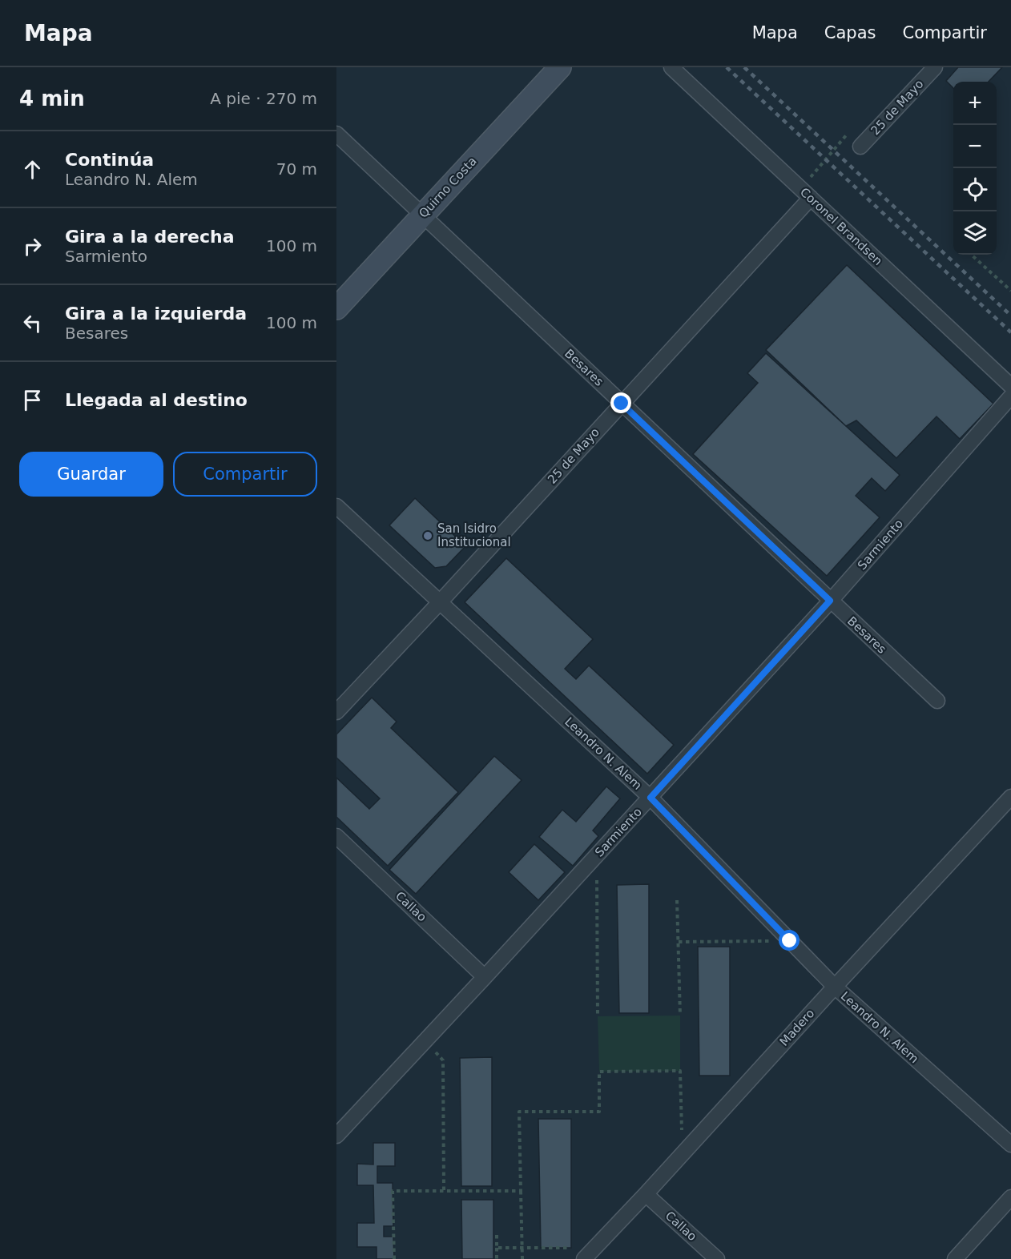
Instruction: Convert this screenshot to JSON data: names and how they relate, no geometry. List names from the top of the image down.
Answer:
{
  "streets": {
    "street": [
      "25 de Mayo",
      "Quirno Costa",
      "Coronel Brandsen",
      "Besares",
      "Sarmiento",
      "Leandro N. Alem",
      "Callao",
      "Madero"
    ]
  },
  "crossings": [
    ["25 de Mayo", "Coronel Brandsen"],
    ["25 de Mayo", "Besares"],
    ["25 de Mayo", "Leandro N. Alem"],
    ["Quirno Costa", "Besares"],
    ["Besares", "Sarmiento"],
    ["Sarmiento", "Leandro N. Alem"],
    ["Sarmiento", "Callao"],
    ["Leandro N. Alem", "Madero"],
    ["Callao", "Madero"]
  ],
  "places": ["San Isidro Institucional"],
  "page": {
    "header": "Mapa",
    "nav": ["Mapa", "Capas", "Compartir"],
    "heading": ["4 min", "A pie · 270 m"],
    "map_buttons": ["+", "−"],
    "list": [
      ["Continúa", "Leandro N. Alem", "70 m"],
      ["Gira a la derecha", "Sarmiento", "100 m"],
      ["Gira a la izquierda", "Besares", "100 m"],
      "Llegada al destino"
    ],
    "buttons": ["Guardar", "Compartir"]
  }
}
